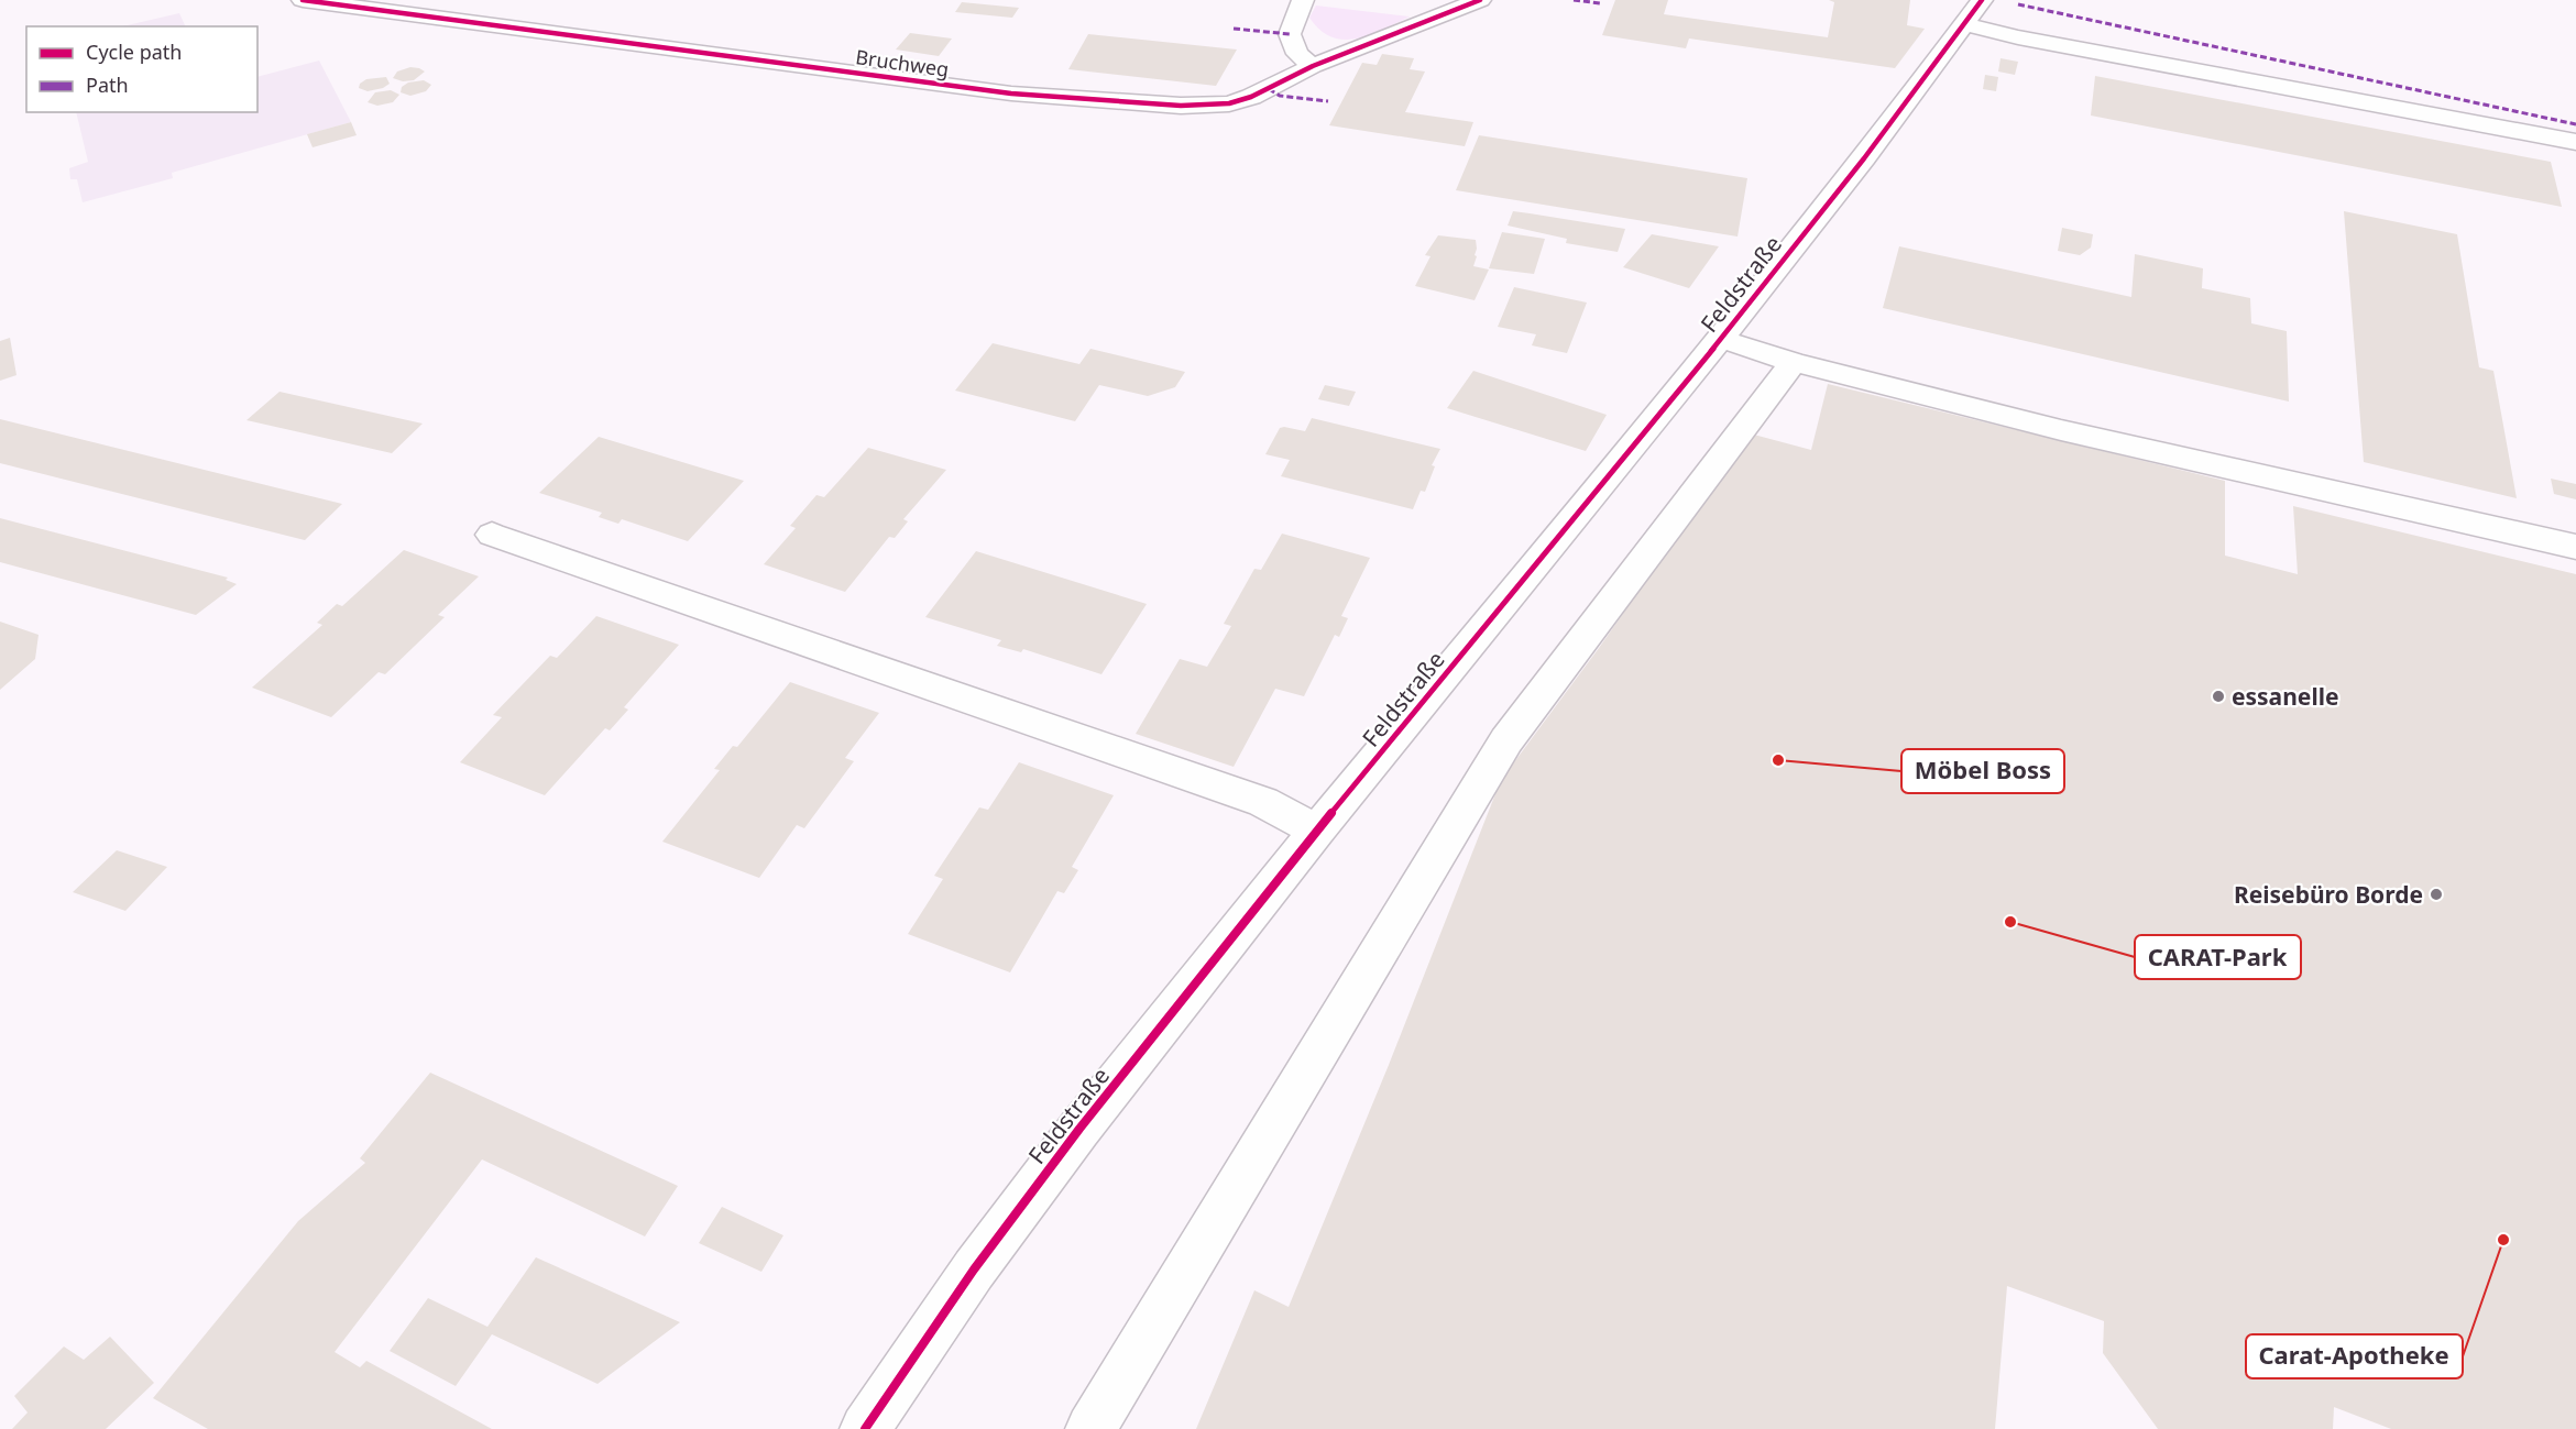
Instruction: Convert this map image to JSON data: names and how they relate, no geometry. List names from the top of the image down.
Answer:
{
  "streets": {
    "street": ["Bruchweg", "Feldstraße"]
  },
  "places": [
    "essanelle",
    "Möbel Boss",
    "Reisebüro Borde",
    "CARAT-Park",
    "Carat-Apotheke"
  ],
  "legend": ["Cycle path", "Path"]
}
